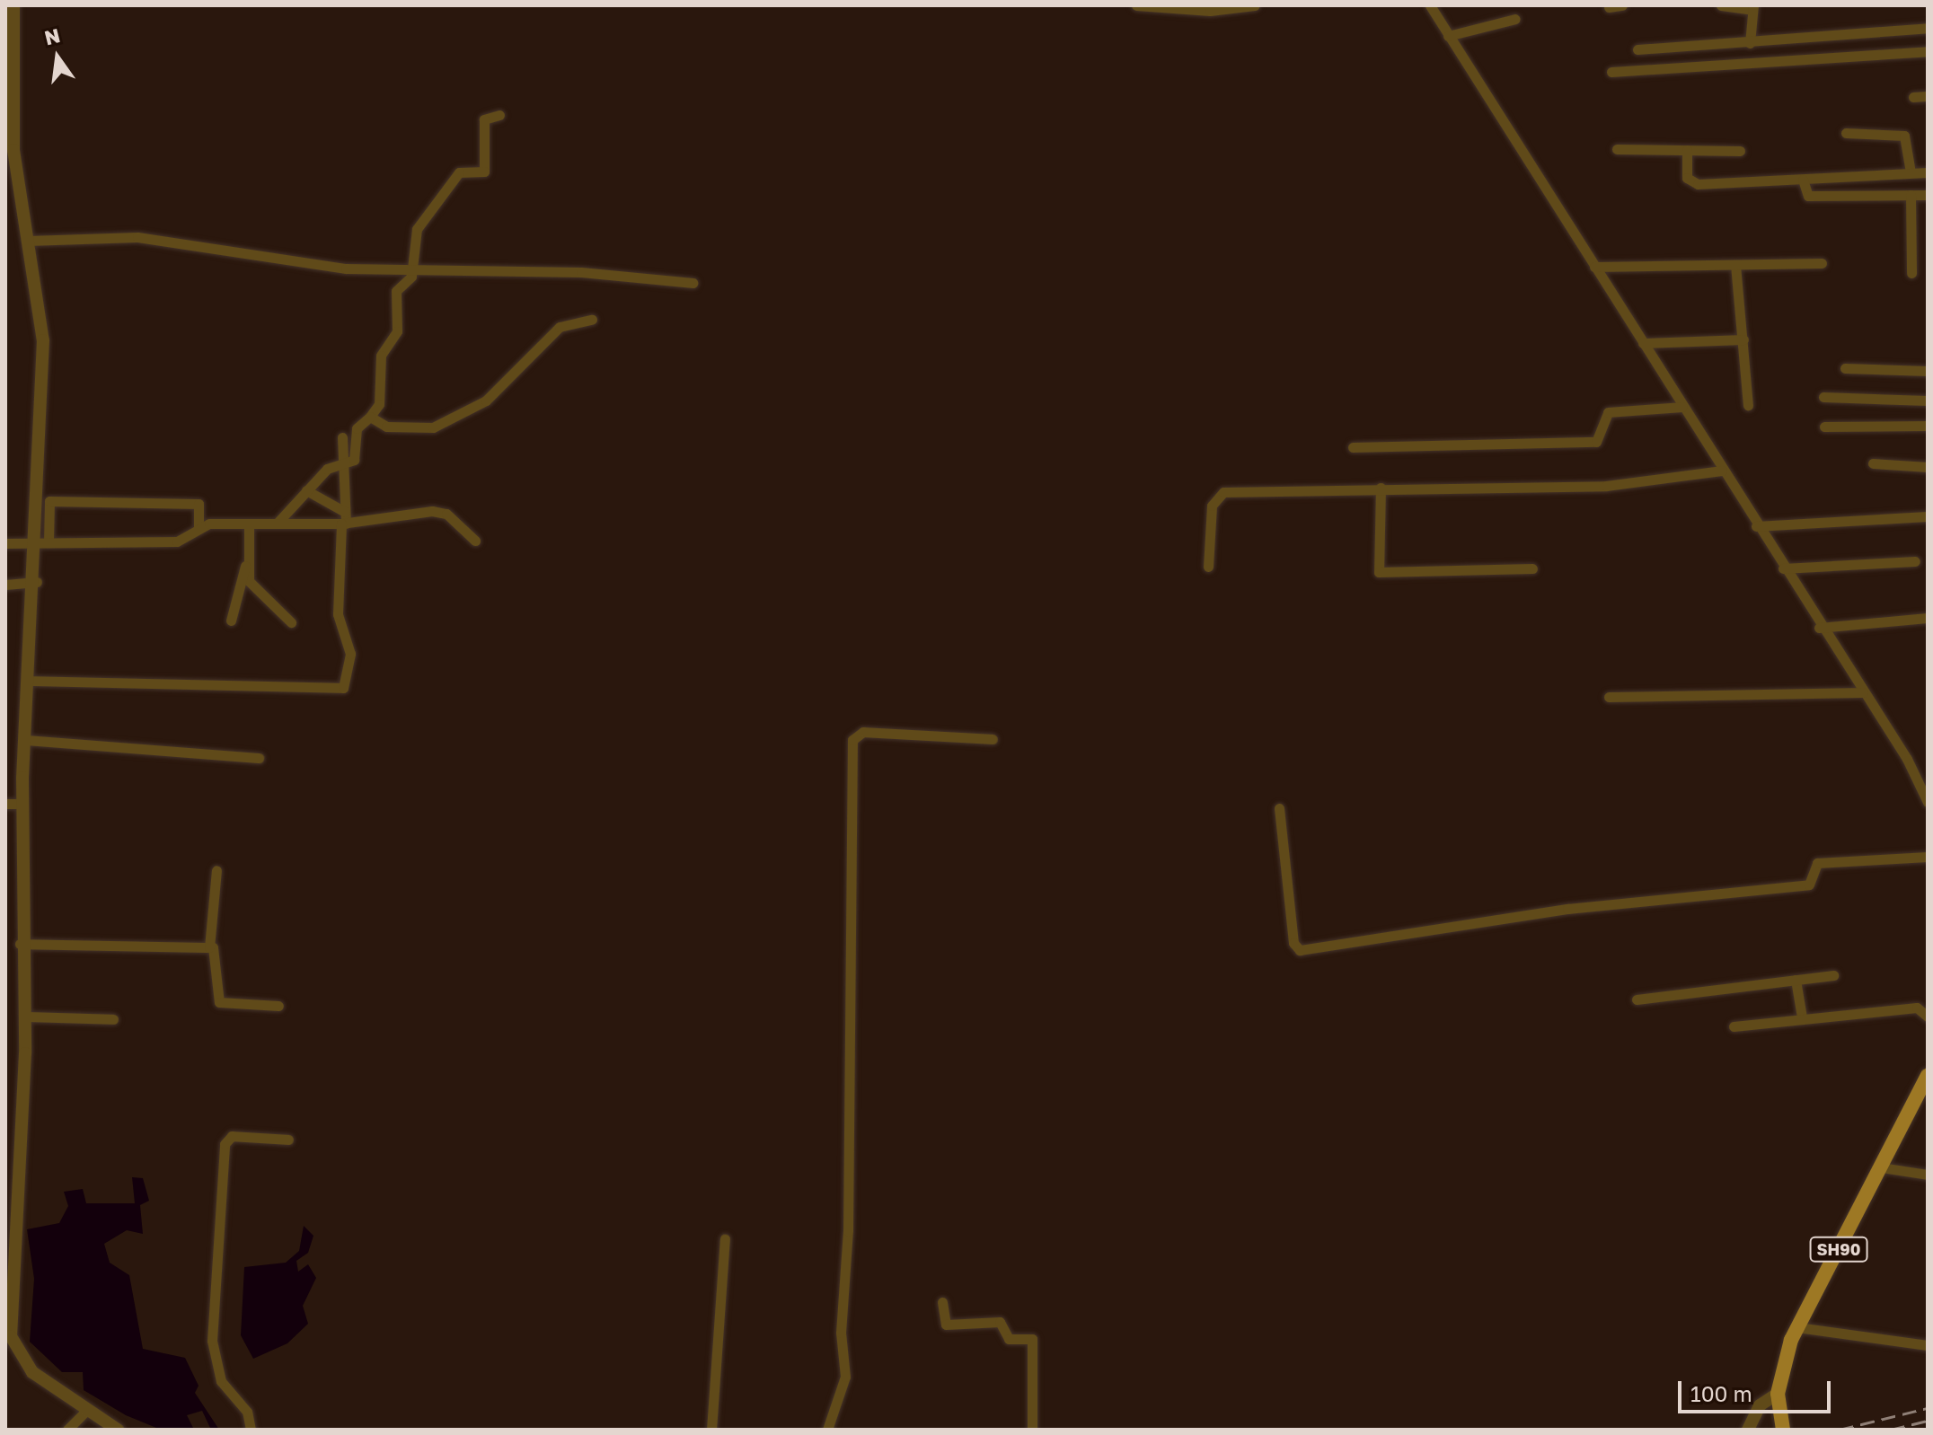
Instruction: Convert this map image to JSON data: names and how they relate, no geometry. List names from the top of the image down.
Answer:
{
  "streets": {
    "main road": ["SH90"]
  },
  "scale_bar": "100 m",
  "north": "top"
}
